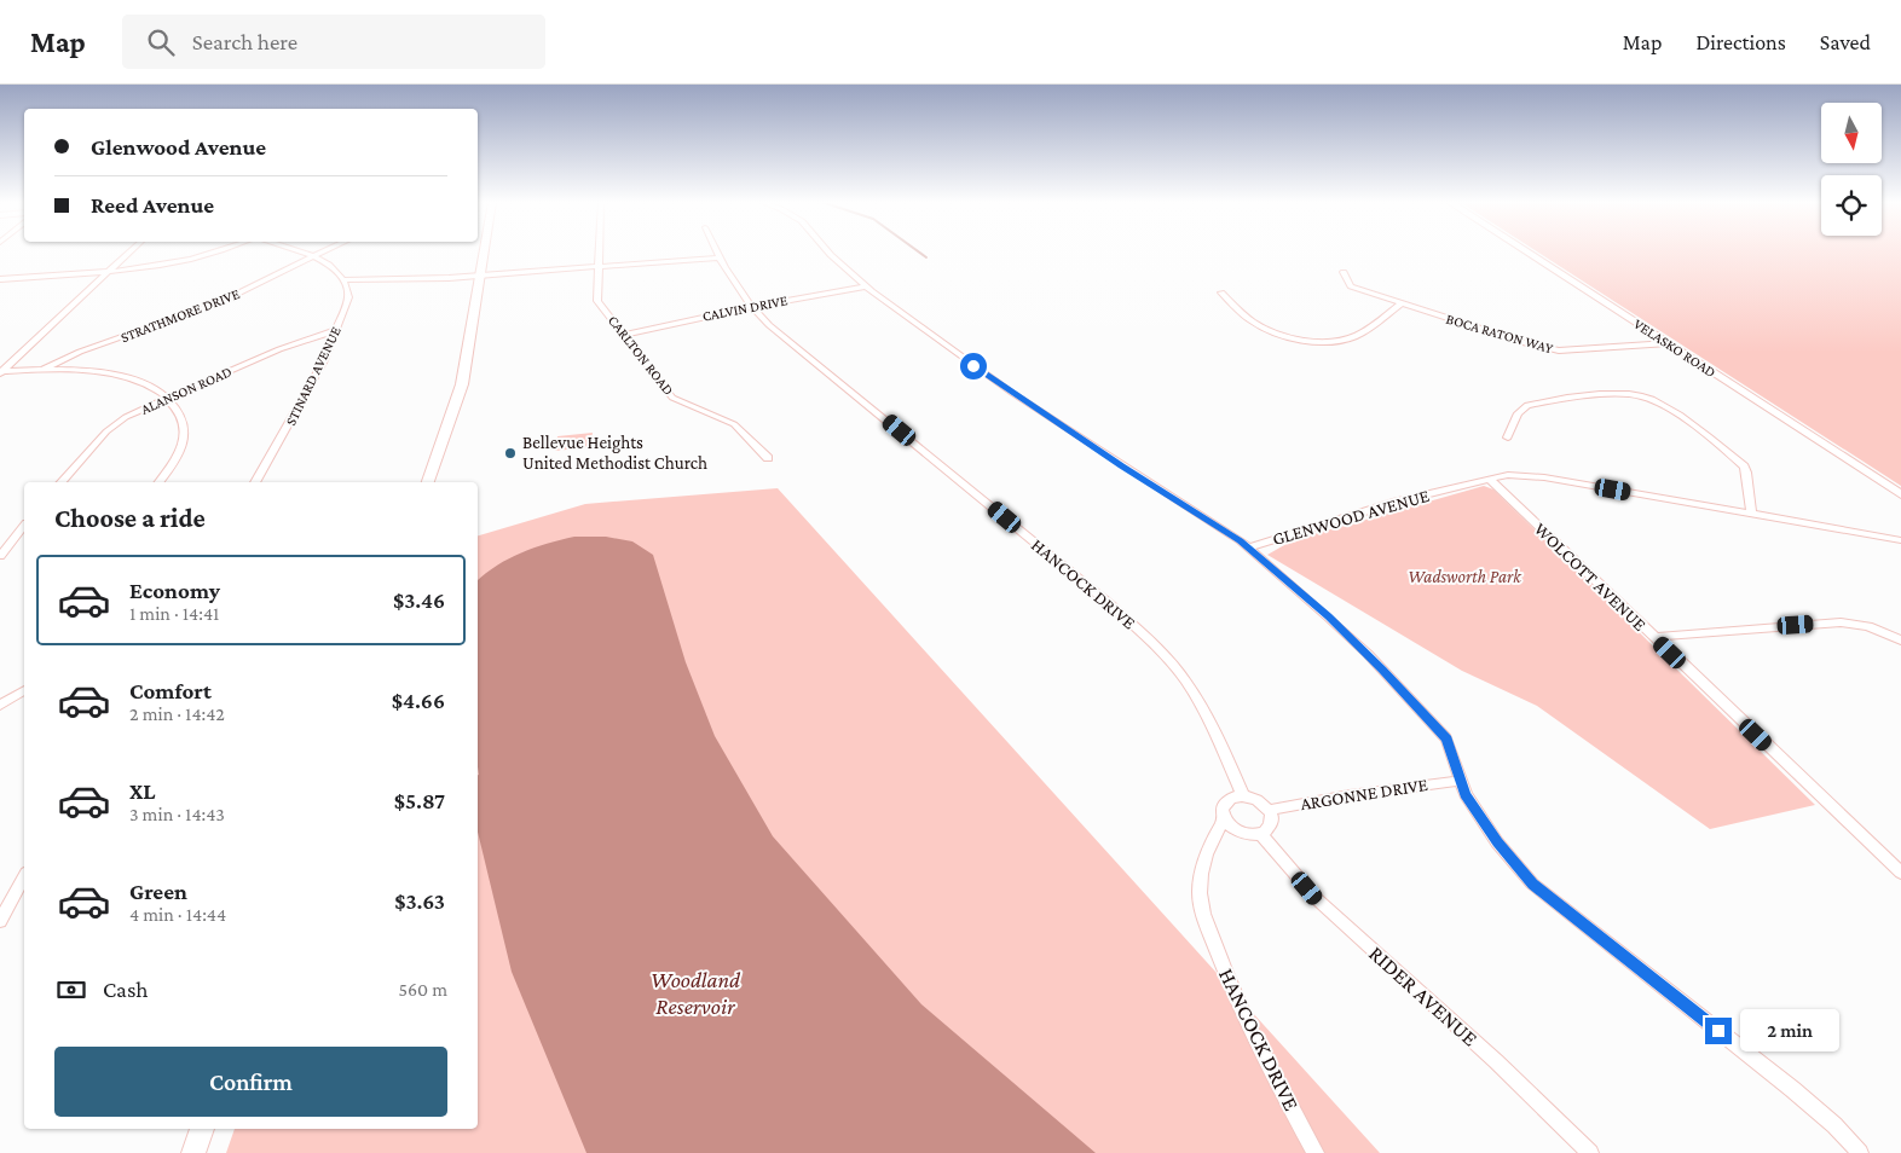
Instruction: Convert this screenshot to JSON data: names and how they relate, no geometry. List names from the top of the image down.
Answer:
{
  "streets": {
    "street": [
      "CALVIN DRIVE",
      "STRATHMORE DRIVE",
      "BOCA RATON WAY",
      "VELASKO ROAD",
      "CARLTON ROAD",
      "STINARD AVENUE",
      "ALANSON ROAD",
      "GLENWOOD AVENUE",
      "WOLCOTT AVENUE",
      "HANCOCK DRIVE",
      "ARGONNE DRIVE",
      "RIDER AVENUE"
    ]
  },
  "crossings": [
    ["CALVIN DRIVE", "CARLTON ROAD"],
    ["CALVIN DRIVE", "GLENWOOD AVENUE"],
    ["CALVIN DRIVE", "HANCOCK DRIVE"],
    ["BOCA RATON WAY", "VELASKO ROAD"],
    ["STINARD AVENUE", "ALANSON ROAD"],
    ["GLENWOOD AVENUE", "WOLCOTT AVENUE"],
    ["HANCOCK DRIVE", "ARGONNE DRIVE"],
    ["HANCOCK DRIVE", "RIDER AVENUE"],
    ["ARGONNE DRIVE", "RIDER AVENUE"]
  ],
  "water": ["Woodland Reservoir"],
  "parks": ["Wadsworth Park"],
  "places": ["Bellevue Heights United Methodist Church"],
  "north": "bottom",
  "page": {
    "header": "Map",
    "search": "Search here",
    "nav": ["Map", "Directions", "Saved"],
    "banner": ["Glenwood Avenue", "Reed Avenue"],
    "heading": "Choose a ride",
    "list": [
      {
        "name": "Economy",
        "note": "1 min · 14:41",
        "value": "$3.46"
      },
      {
        "name": "Comfort",
        "note": "2 min · 14:42",
        "value": "$4.66"
      },
      {
        "name": "XL",
        "note": "3 min · 14:43",
        "value": "$5.87"
      },
      {
        "name": "Green",
        "note": "4 min · 14:44",
        "value": "$3.63"
      }
    ],
    "pay": ["Cash", "560 m"],
    "bubble": "2 min",
    "buttons": "Confirm"
  }
}
